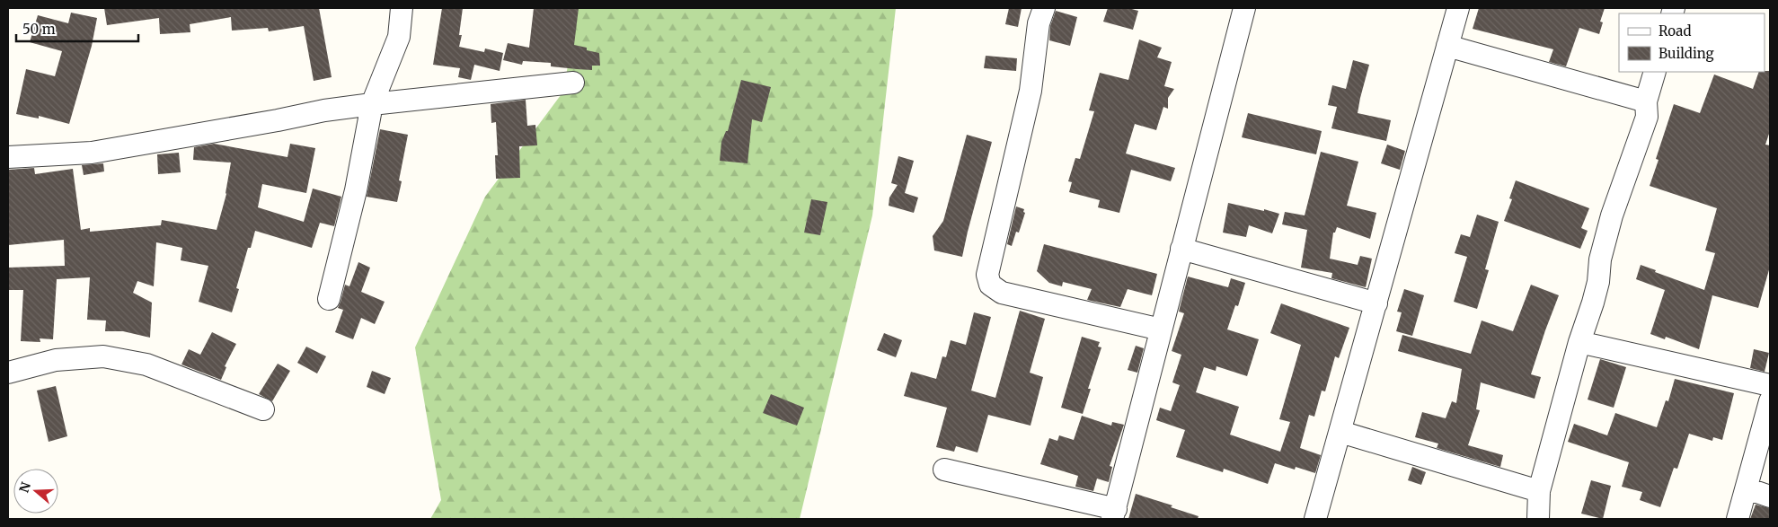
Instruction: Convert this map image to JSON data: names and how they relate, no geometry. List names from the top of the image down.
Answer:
{
  "legend": ["Road", "Building"],
  "scale_bar": "50 m",
  "north": "left"
}
